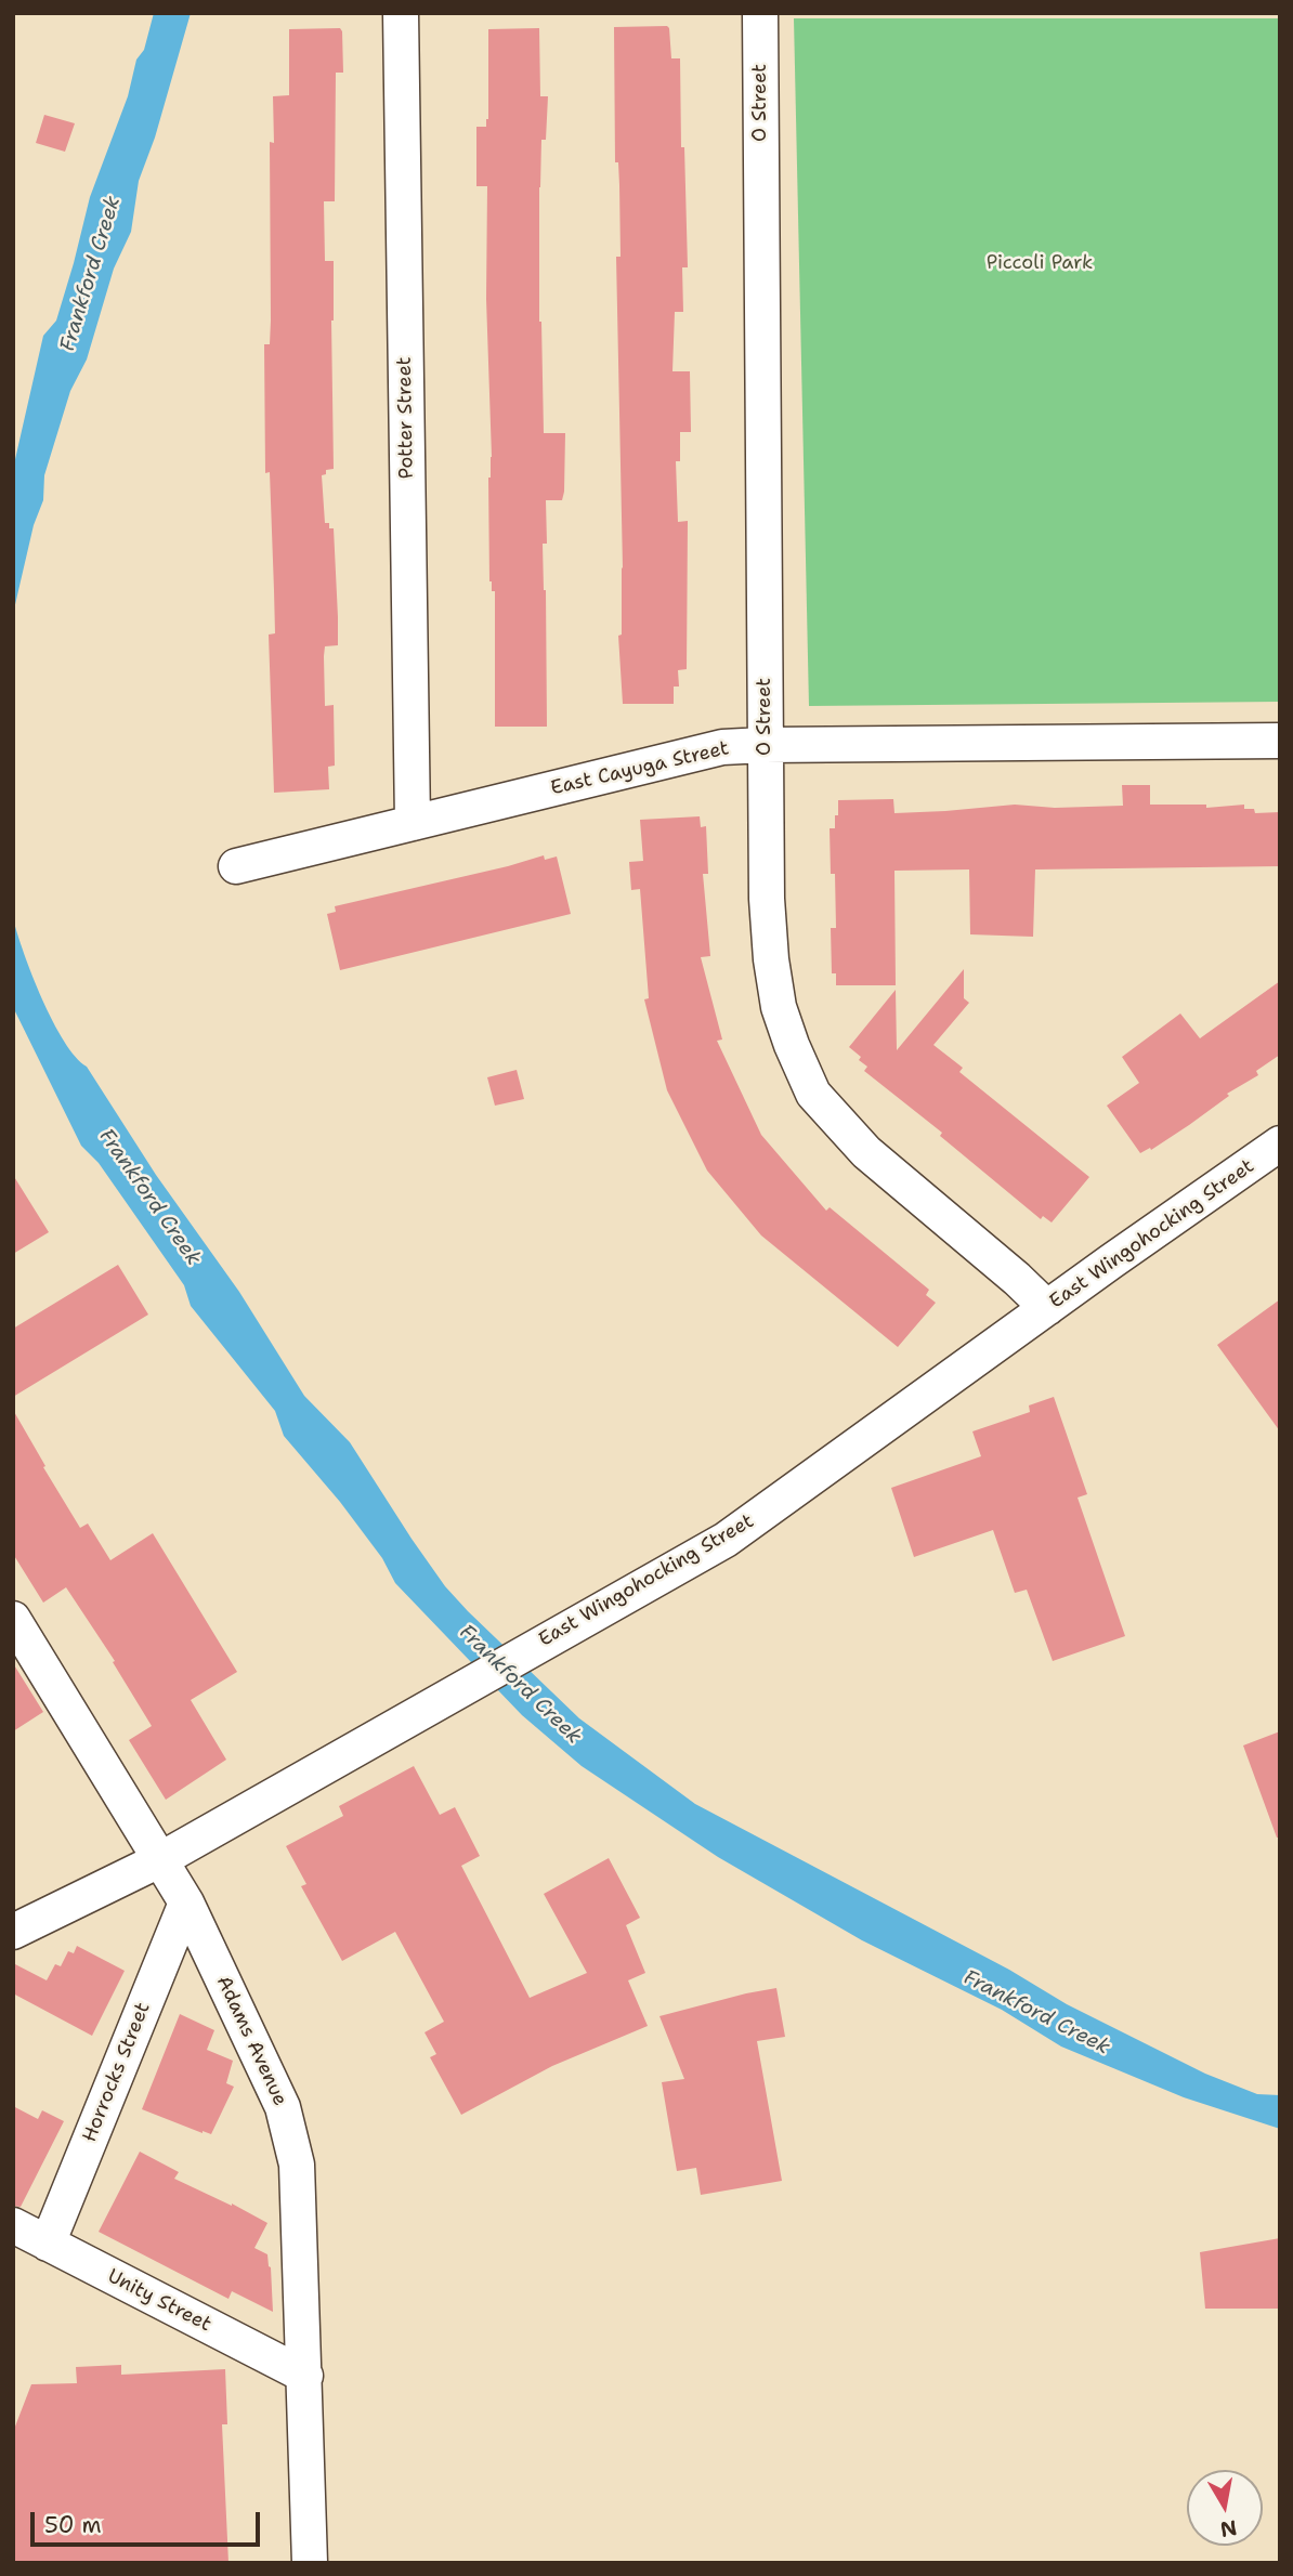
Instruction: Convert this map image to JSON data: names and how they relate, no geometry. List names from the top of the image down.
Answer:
{
  "streets": {
    "street": [
      "O Street",
      "Potter Street",
      "East Cayuga Street",
      "East Wingohocking Street",
      "Adams Avenue",
      "Horrocks Street",
      "Unity Street"
    ]
  },
  "crossings": [
    ["O Street", "East Cayuga Street"],
    ["O Street", "East Wingohocking Street"],
    ["Potter Street", "East Cayuga Street"],
    ["East Wingohocking Street", "Adams Avenue"],
    ["Adams Avenue", "Horrocks Street"],
    ["Adams Avenue", "Unity Street"],
    ["Horrocks Street", "Unity Street"]
  ],
  "water": ["Frankford Creek"],
  "parks": ["Piccoli Park"],
  "scale_bar": "50 m",
  "north": "bottom"
}
